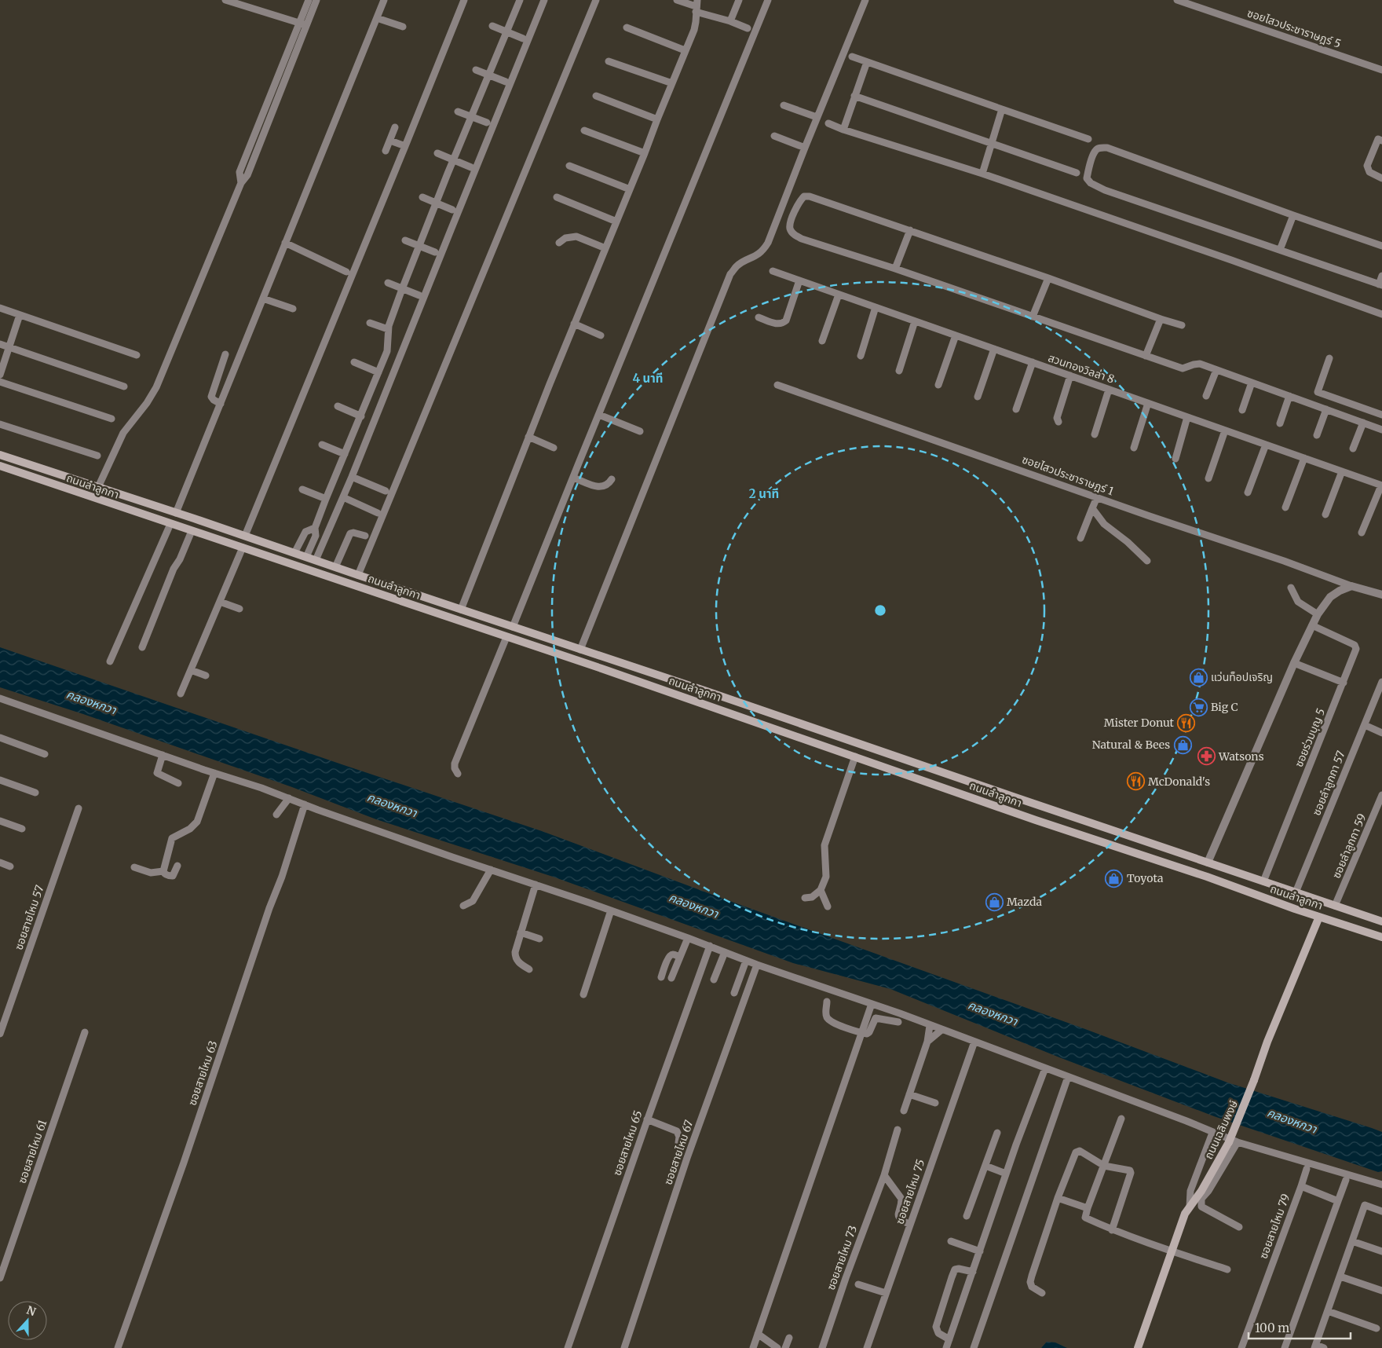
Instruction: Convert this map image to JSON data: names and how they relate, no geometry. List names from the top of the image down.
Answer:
{
  "streets": {
    "main road": ["ถนนลำลูกกา", "ถนนเฉลิมพงษ์"],
    "street": [
      "ซอยไสวประชาราษฎร์ 5",
      "สวนทองวิลล่า 8",
      "ซอยไสวประชาราษฎร์ 1",
      "ซอยร่วมบุญ 5",
      "ซอยลำลูกกา 57",
      "ซอยลำลูกกา 59",
      "ซอยสายไหม 57",
      "ซอยสายไหม 63",
      "ซอยสายไหม 65",
      "ซอยสายไหม 61",
      "ซอยสายไหม 67",
      "ซอยสายไหม 75",
      "ซอยสายไหม 79",
      "ซอยสายไหม 73"
    ]
  },
  "crossings": [
    ["ถนนลำลูกกา", "ซอยร่วมบุญ 5"],
    ["ถนนลำลูกกา", "ซอยลำลูกกา 57"],
    ["ถนนลำลูกกา", "ซอยลำลูกกา 59"],
    ["ถนนลำลูกกา", "ถนนเฉลิมพงษ์"]
  ],
  "water": ["คลองหกวา"],
  "places": {
    "shop": [
      "แว่นท็อปเจริญ",
      "Natural & Bees",
      "Toyota",
      "Mazda"
    ],
    "supermarket": ["Big C"],
    "restaurant": ["Mister Donut", "McDonald's"],
    "pharmacy": ["Watsons"]
  },
  "scale_bar": "100 m",
  "north": "top",
  "rings": ["4 นาที", "2 นาที"]
}
